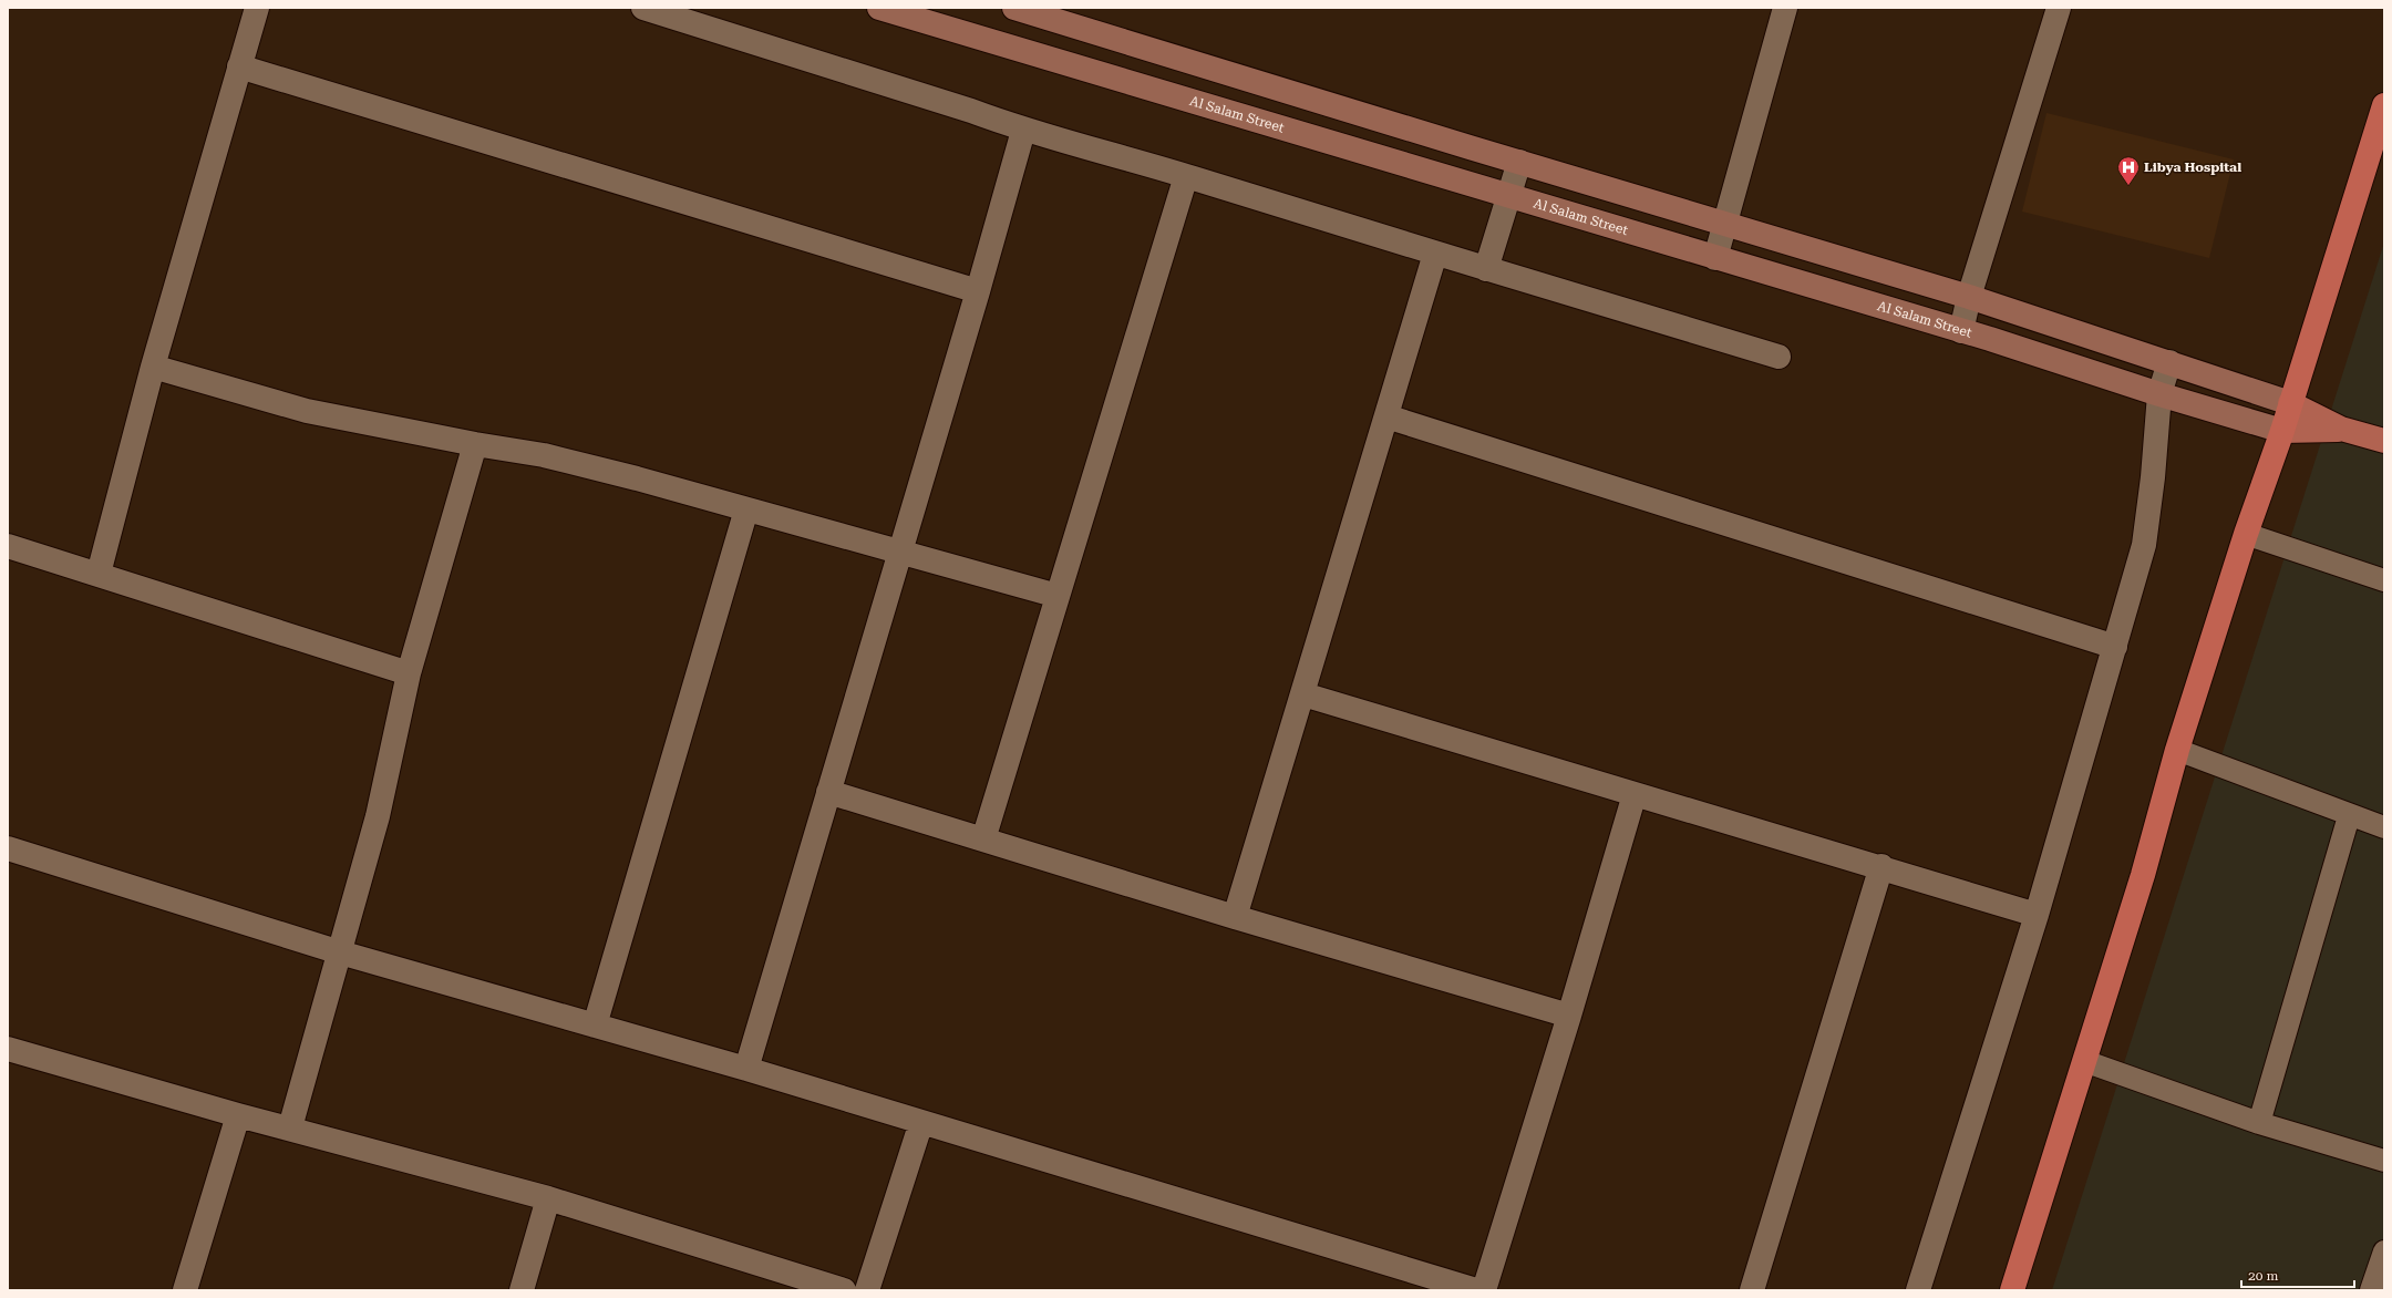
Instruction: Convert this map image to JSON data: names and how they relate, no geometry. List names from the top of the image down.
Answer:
{
  "streets": {
    "main road": ["Al Salam Street"]
  },
  "places": {
    "hospital": ["Libya Hospital"]
  },
  "scale_bar": "20 m"
}
